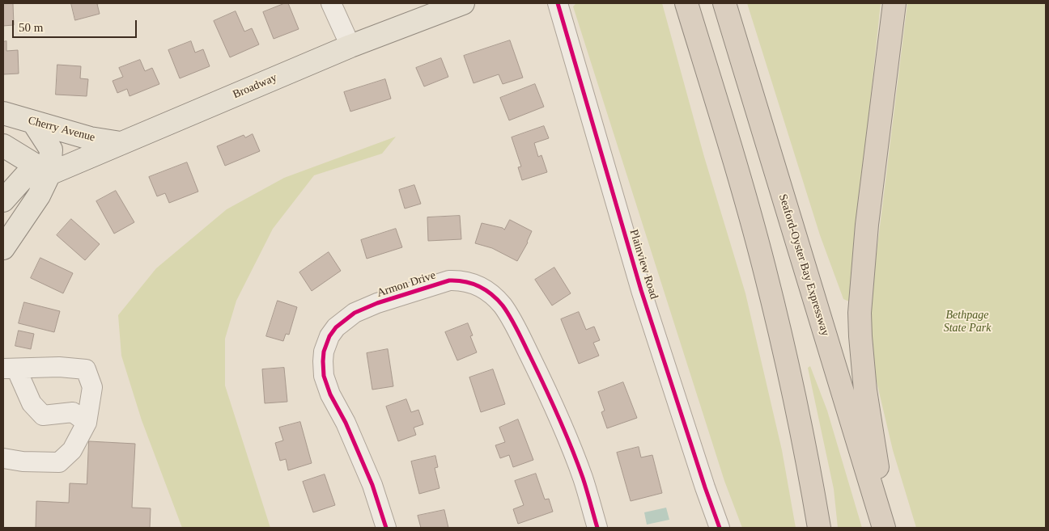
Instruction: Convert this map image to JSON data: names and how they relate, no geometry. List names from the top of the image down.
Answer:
{
  "streets": {
    "highway": ["Seaford-Oyster Bay Expressway"],
    "main road": ["Broadway", "Cherry Avenue"],
    "street": ["Plainview Road", "Armon Drive"]
  },
  "crossings": [
    ["Broadway", "Cherry Avenue"]
  ],
  "parks": ["Bethpage State Park"],
  "scale_bar": "50 m"
}
